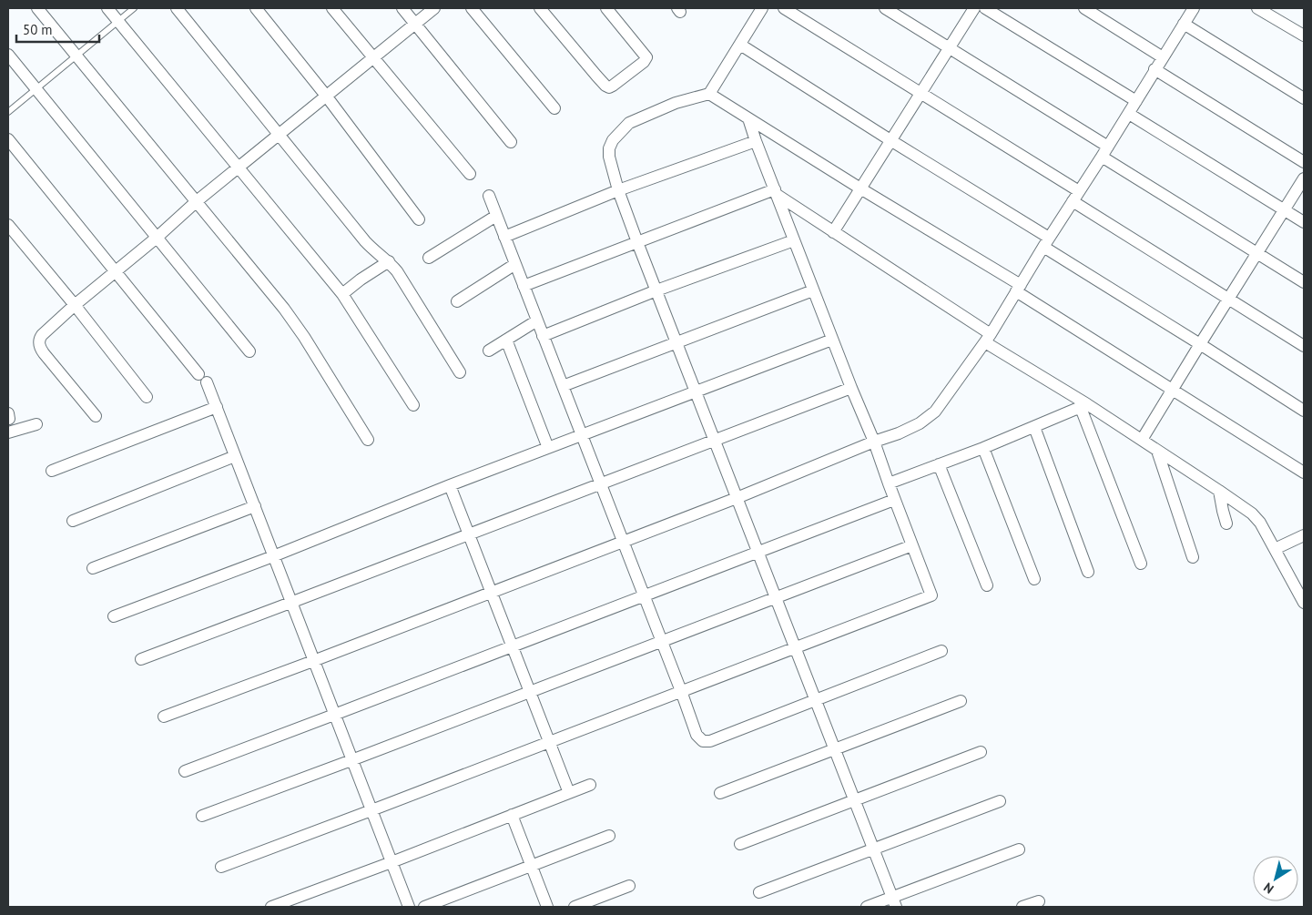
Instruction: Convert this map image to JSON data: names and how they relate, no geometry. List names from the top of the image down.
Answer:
{
  "scale_bar": "50 m",
  "north": "bottom left"
}
